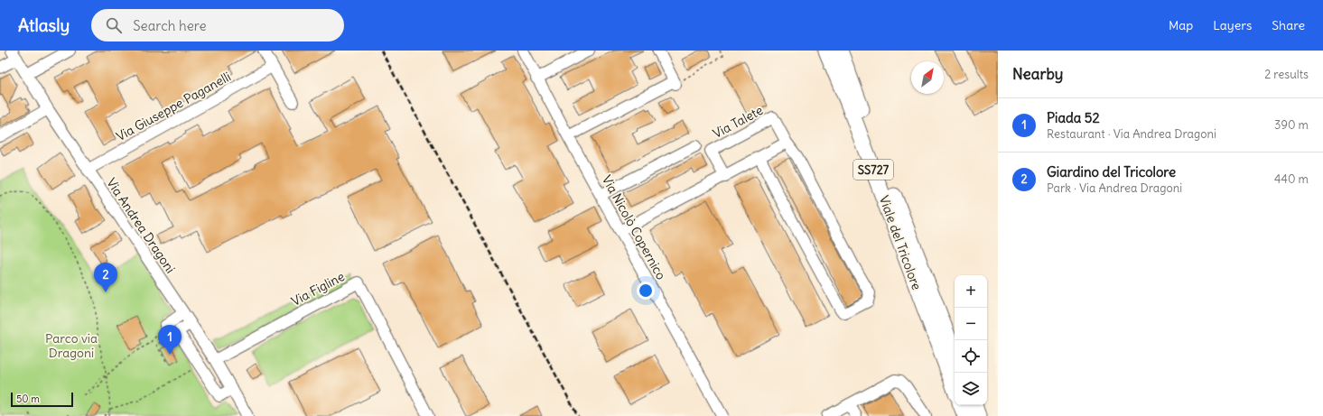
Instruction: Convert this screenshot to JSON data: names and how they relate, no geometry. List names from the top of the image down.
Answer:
{
  "streets": {
    "highway": ["SS727", "Viale del Tricolore"],
    "street": [
      "Via Giuseppe Paganelli",
      "Via Talete",
      "Via Andrea Dragoni",
      "Via Nicolò Copernico",
      "Via Figline"
    ]
  },
  "crossings": [
    ["Via Giuseppe Paganelli", "Via Andrea Dragoni"],
    ["Via Andrea Dragoni", "Via Figline"]
  ],
  "parks": ["Parco via Dragoni"],
  "scale_bar": "50 m",
  "north": "top right",
  "page": {
    "header": "Atlasly",
    "search": "Search here",
    "nav": ["Map", "Layers", "Share"],
    "heading": ["Nearby", "2 results"],
    "list": [
      {
        "mark": "1",
        "name": "Piada 52",
        "note": "Restaurant · Via Andrea Dragoni",
        "value": "390 m"
      },
      {
        "mark": "2",
        "name": "Giardino del Tricolore",
        "note": "Park · Via Andrea Dragoni",
        "value": "440 m"
      }
    ],
    "pins": ["2", "1"],
    "map_buttons": ["+", "−"],
    "scale": "50 m"
  }
}
